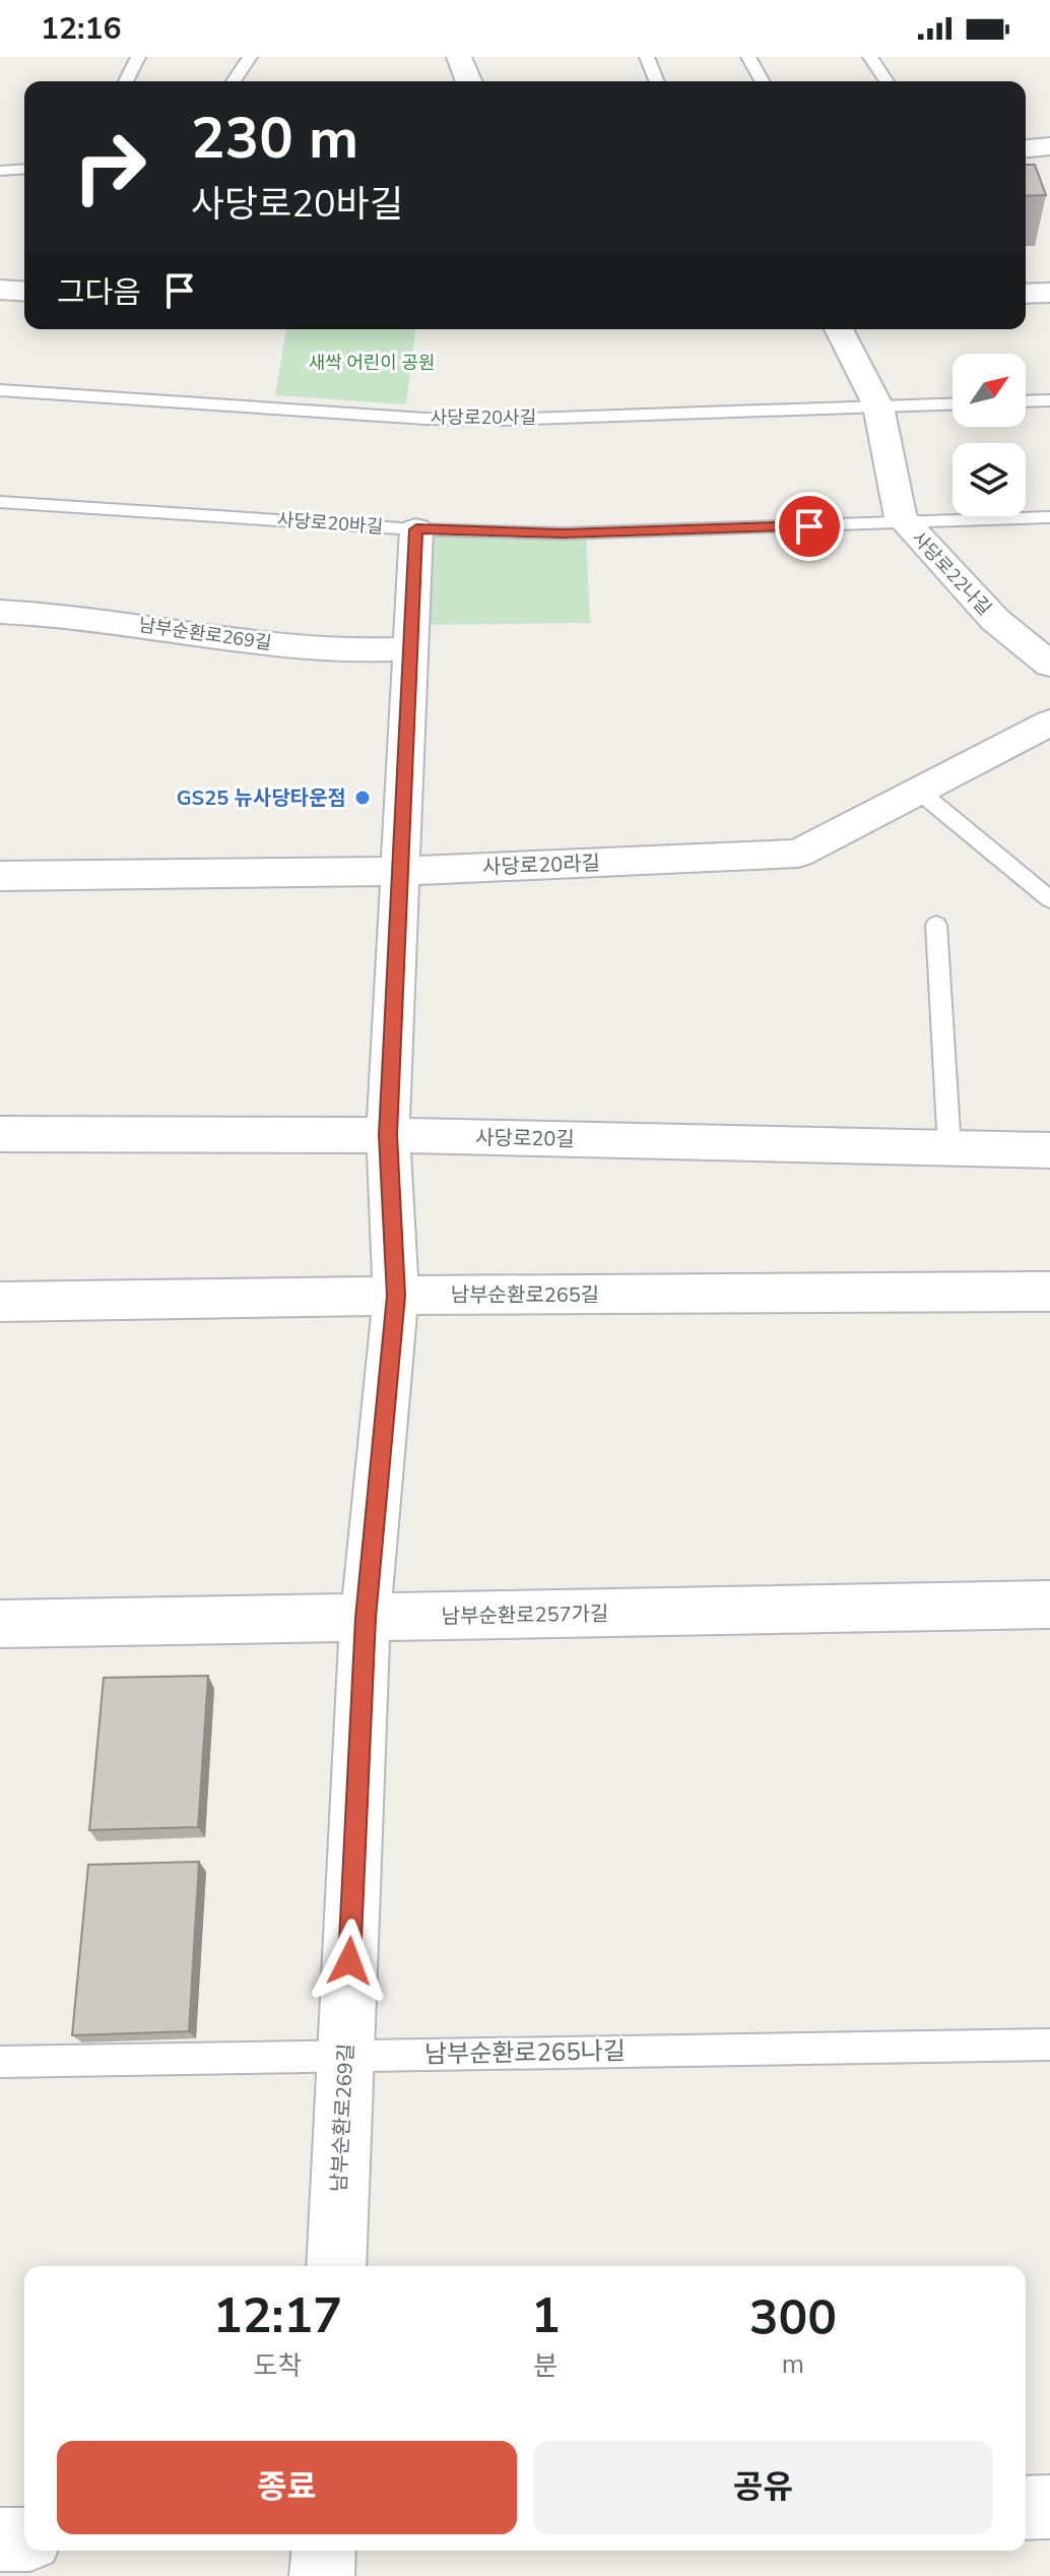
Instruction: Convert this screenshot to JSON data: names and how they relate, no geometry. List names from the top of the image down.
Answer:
{
  "streets": {
    "street": [
      "사당로22나길",
      "남부순환로269길",
      "사당로20라길",
      "사당로20길",
      "남부순환로265길",
      "남부순환로257가길"
    ],
    "lane": ["사당로20사길", "사당로20바길", "남부순환로265나길"]
  },
  "crossings": [
    ["사당로20사길", "사당로22나길"],
    ["사당로20바길", "사당로22나길"],
    ["사당로20바길", "남부순환로269길"],
    ["남부순환로269길", "사당로20라길"],
    ["남부순환로269길", "사당로20길"],
    ["남부순환로269길", "남부순환로265길"],
    ["남부순환로269길", "남부순환로257가길"],
    ["남부순환로269길", "남부순환로265나길"]
  ],
  "parks": ["새싹 어린이 공원"],
  "places": ["GS25 뉴사당타운점"],
  "north": "top right",
  "page": {
    "status": "12:16",
    "turn": ["230 m", "사당로20바길"],
    "then": "그다음",
    "eta": [
      "12:17",
      "도착",
      "1",
      "분",
      "300",
      "m"
    ],
    "buttons": ["종료", "공유"]
  }
}
